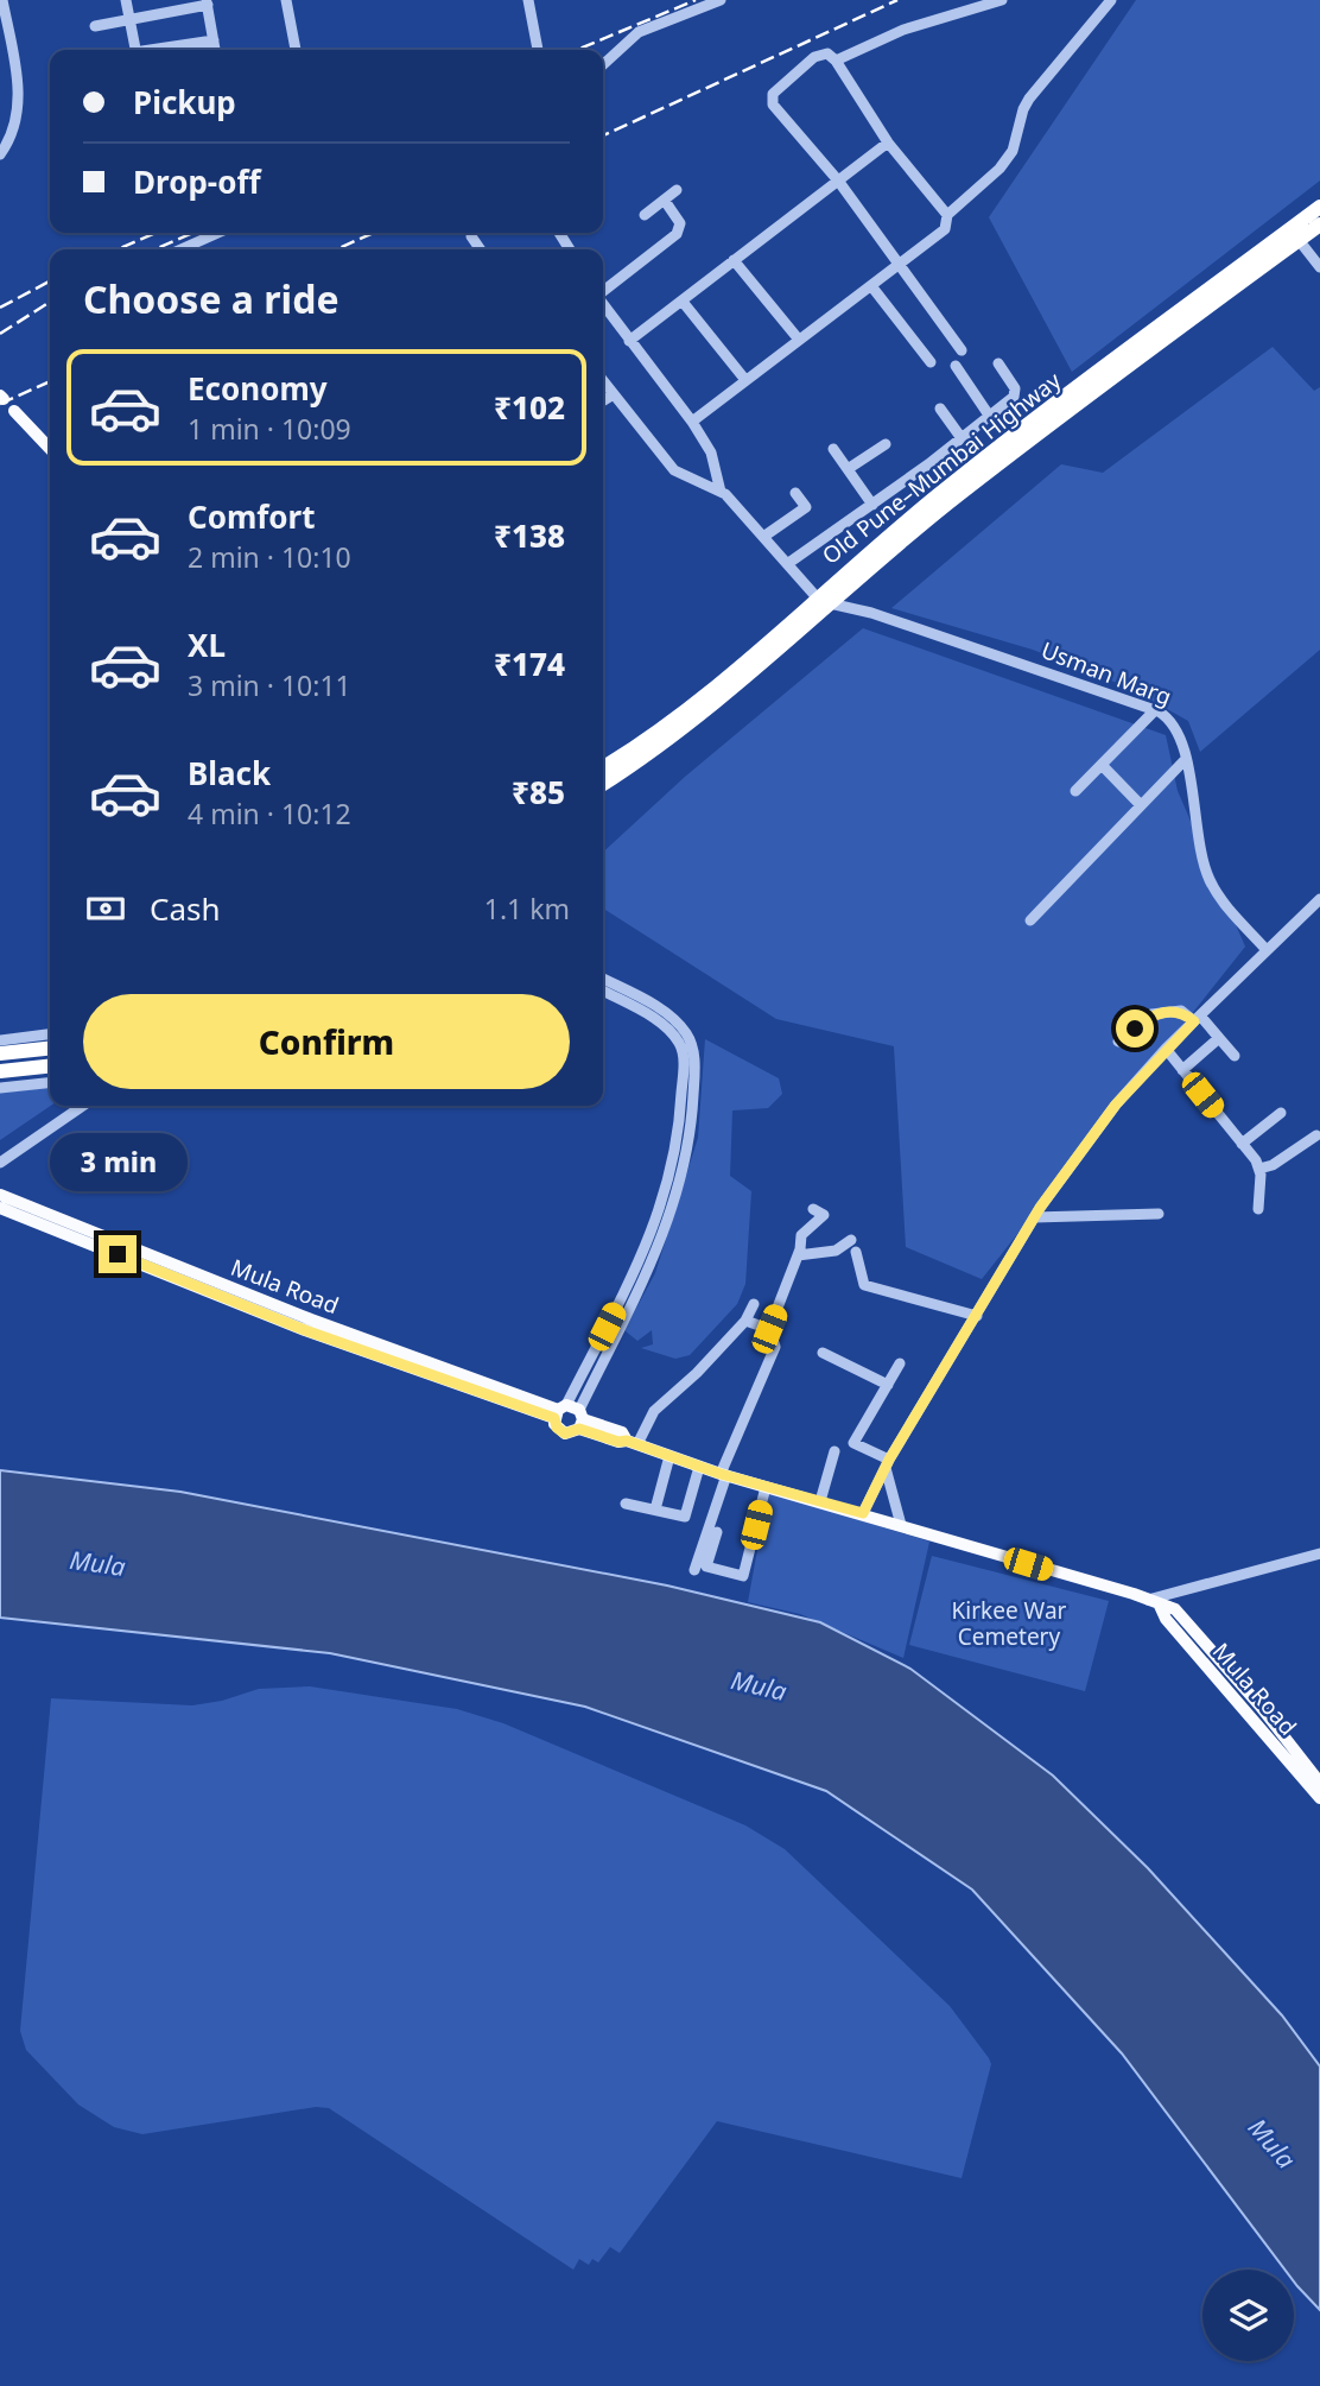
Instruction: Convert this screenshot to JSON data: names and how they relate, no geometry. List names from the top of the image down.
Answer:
{
  "streets": {
    "highway": ["Old Pune–Mumbai Highway"],
    "main road": ["Mula Road"],
    "street": ["Usman Marg"]
  },
  "crossings": [
    ["Old Pune–Mumbai Highway", "Usman Marg"]
  ],
  "water": ["Mula"],
  "parks": ["Kirkee War Cemetery"],
  "page": {
    "banner": ["Pickup", "Drop-off"],
    "heading": "Choose a ride",
    "list": [
      {
        "name": "Economy",
        "note": "1 min · 10:09",
        "value": "₹102"
      },
      {
        "name": "Comfort",
        "note": "2 min · 10:10",
        "value": "₹138"
      },
      {
        "name": "XL",
        "note": "3 min · 10:11",
        "value": "₹174"
      },
      {
        "name": "Black",
        "note": "4 min · 10:12",
        "value": "₹85"
      }
    ],
    "pay": ["Cash", "1.1 km"],
    "buttons": "Confirm",
    "bubble": "3 min"
  }
}
